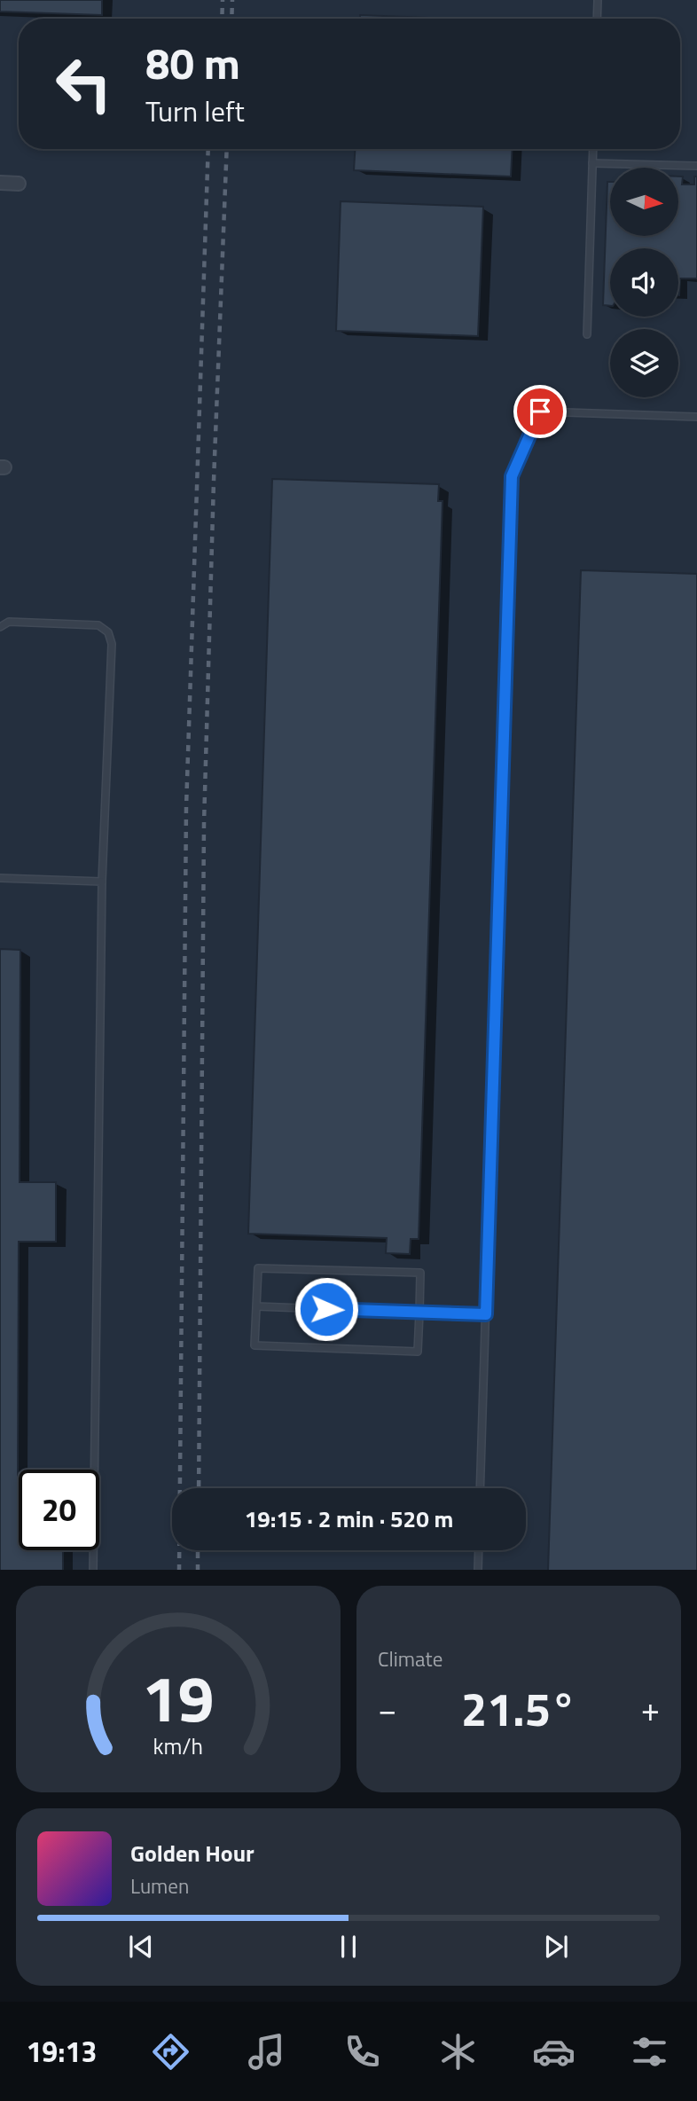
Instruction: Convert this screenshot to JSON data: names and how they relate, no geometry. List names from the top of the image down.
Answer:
{
  "north": "right",
  "page": {
    "turn": ["80 m", "Turn left"],
    "limit": "20",
    "trip": "19:15 · 2 min · 520 m",
    "tile": "Climate",
    "heat": ["−", "21.5°", "+"],
    "song": ["Golden Hour", "Lumen"],
    "tabs": "19:13",
    "gauge": ["19", "km/h"]
  }
}
